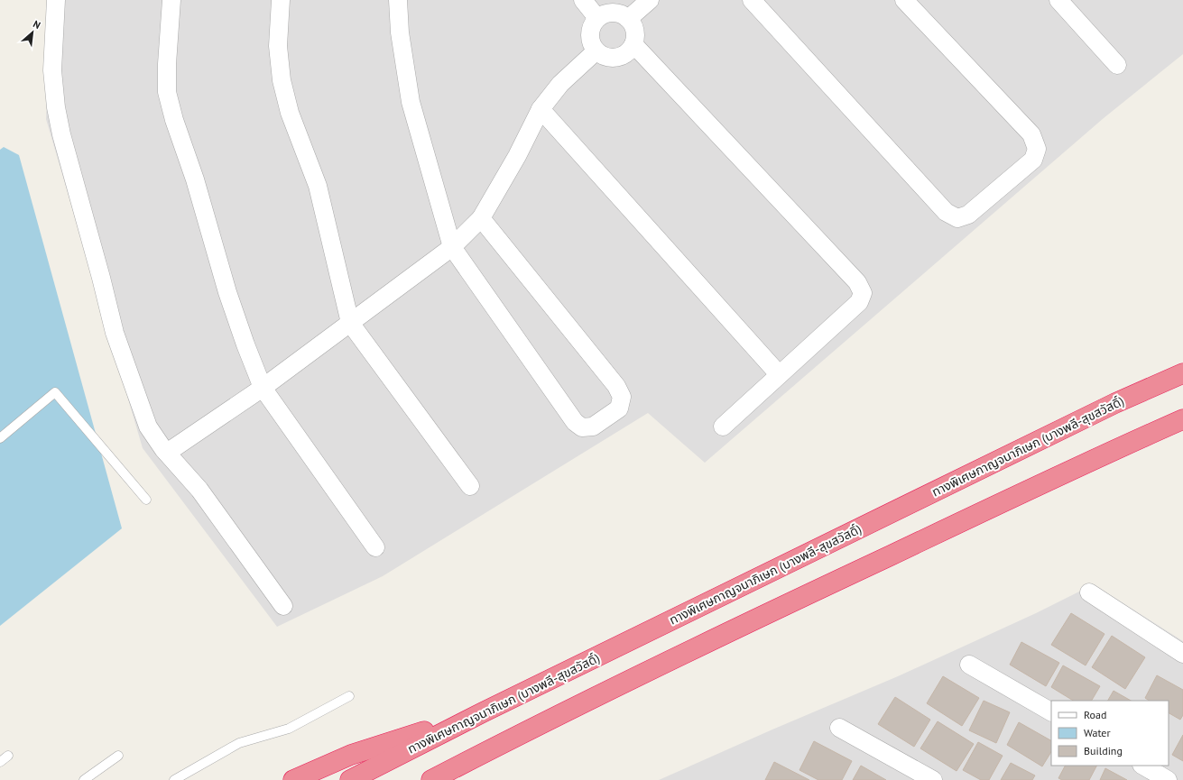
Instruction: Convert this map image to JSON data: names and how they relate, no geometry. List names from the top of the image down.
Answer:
{
  "streets": {
    "highway": ["ทางพิเศษกาญจนาภิเษก (บางพลี-สุขสวัสดิ์)"]
  },
  "legend": ["Road", "Water", "Building"],
  "north": "top right"
}
